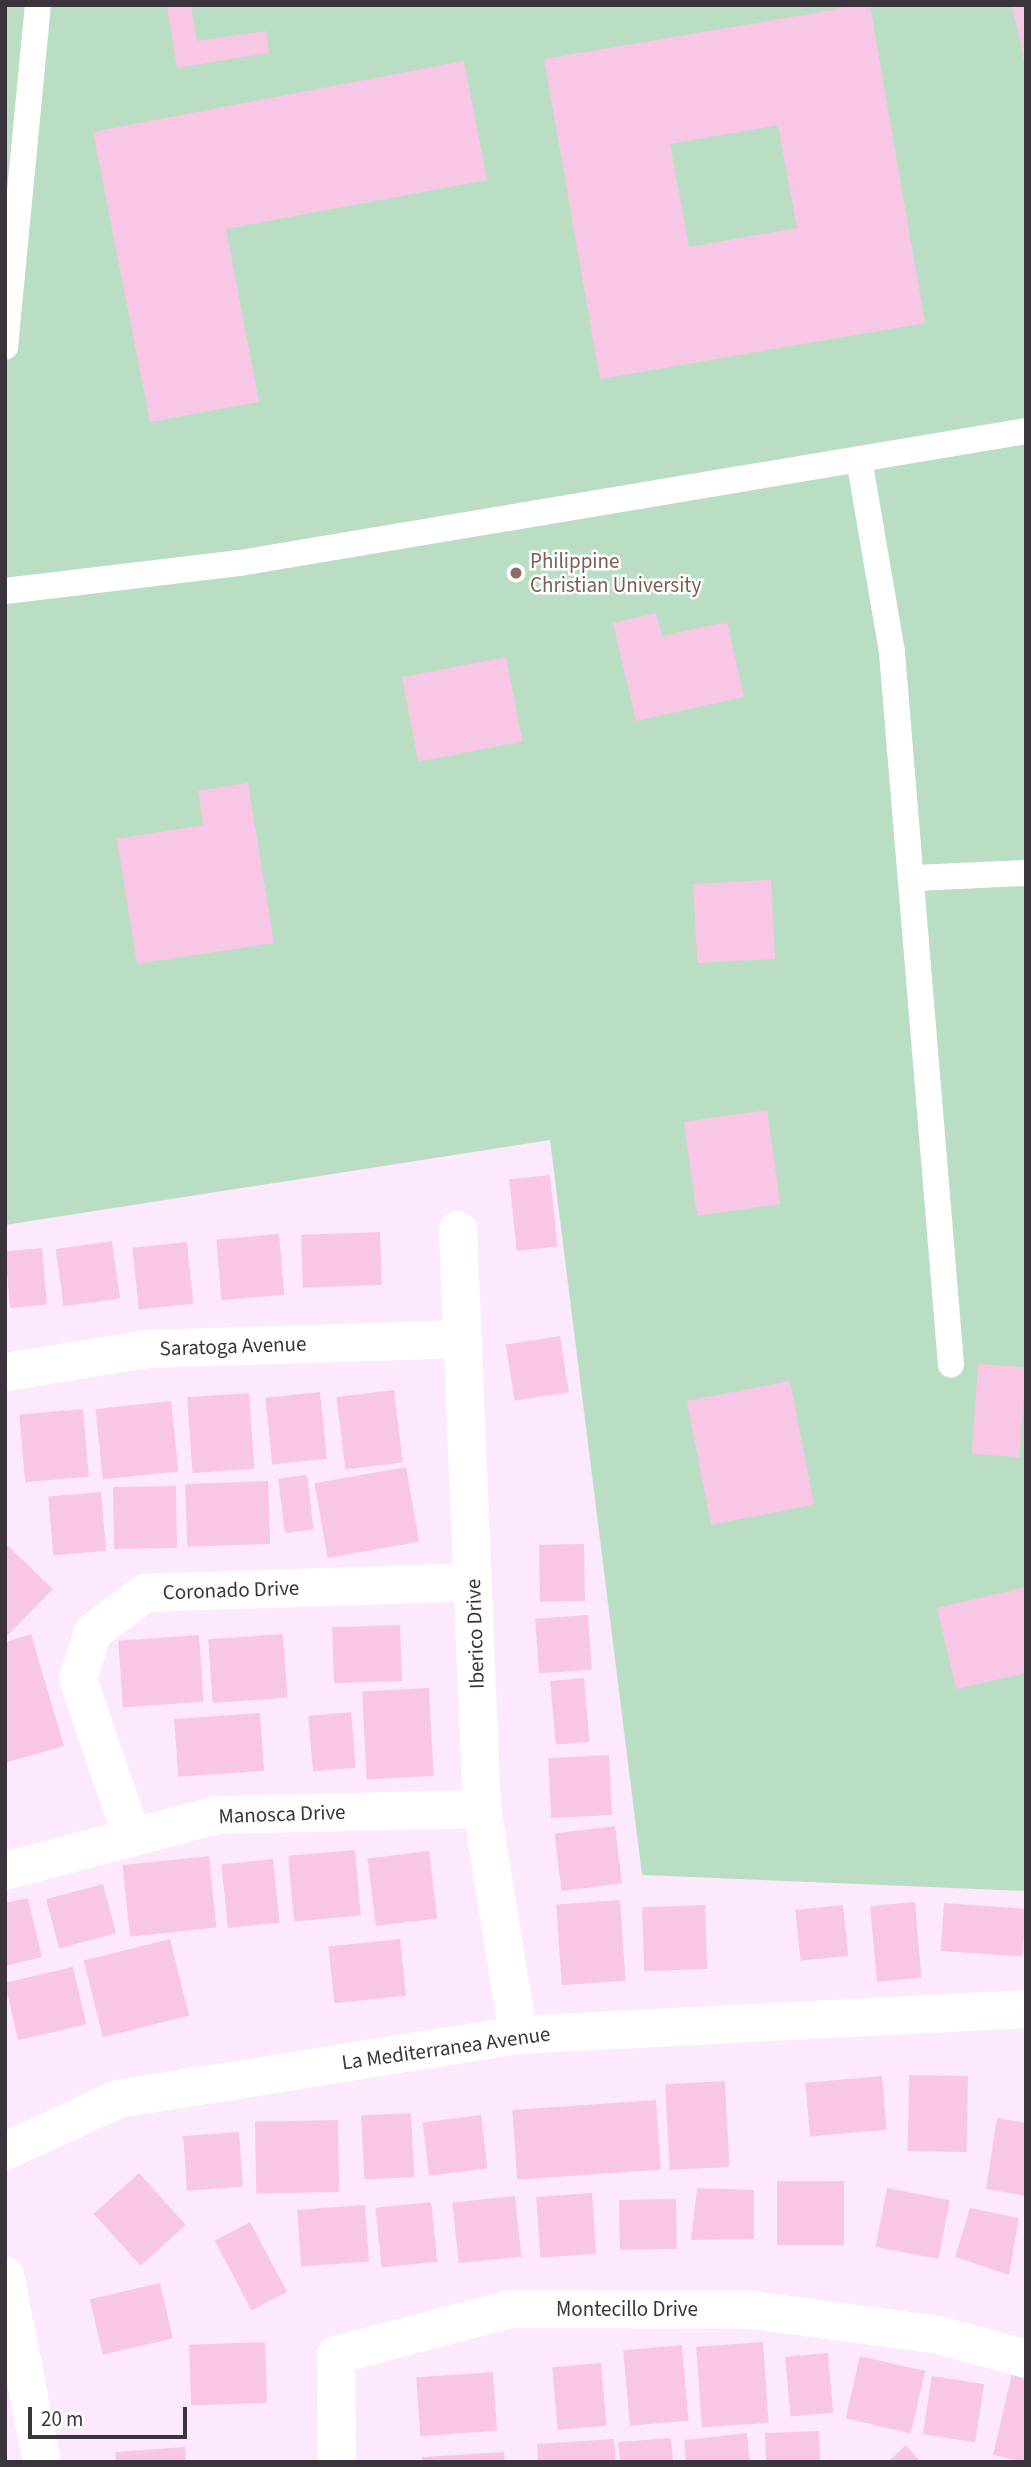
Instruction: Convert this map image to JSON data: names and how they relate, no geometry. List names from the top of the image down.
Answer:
{
  "streets": {
    "street": [
      "Saratoga Avenue",
      "Coronado Drive",
      "Iberico Drive",
      "Manosca Drive",
      "La Mediterranea Avenue",
      "Montecillo Drive"
    ]
  },
  "crossings": [
    ["Saratoga Avenue", "Iberico Drive"],
    ["Coronado Drive", "Iberico Drive"],
    ["Coronado Drive", "Manosca Drive"],
    ["Iberico Drive", "Manosca Drive"],
    ["Iberico Drive", "La Mediterranea Avenue"]
  ],
  "places": ["Philippine Christian University"],
  "scale_bar": "20 m"
}
